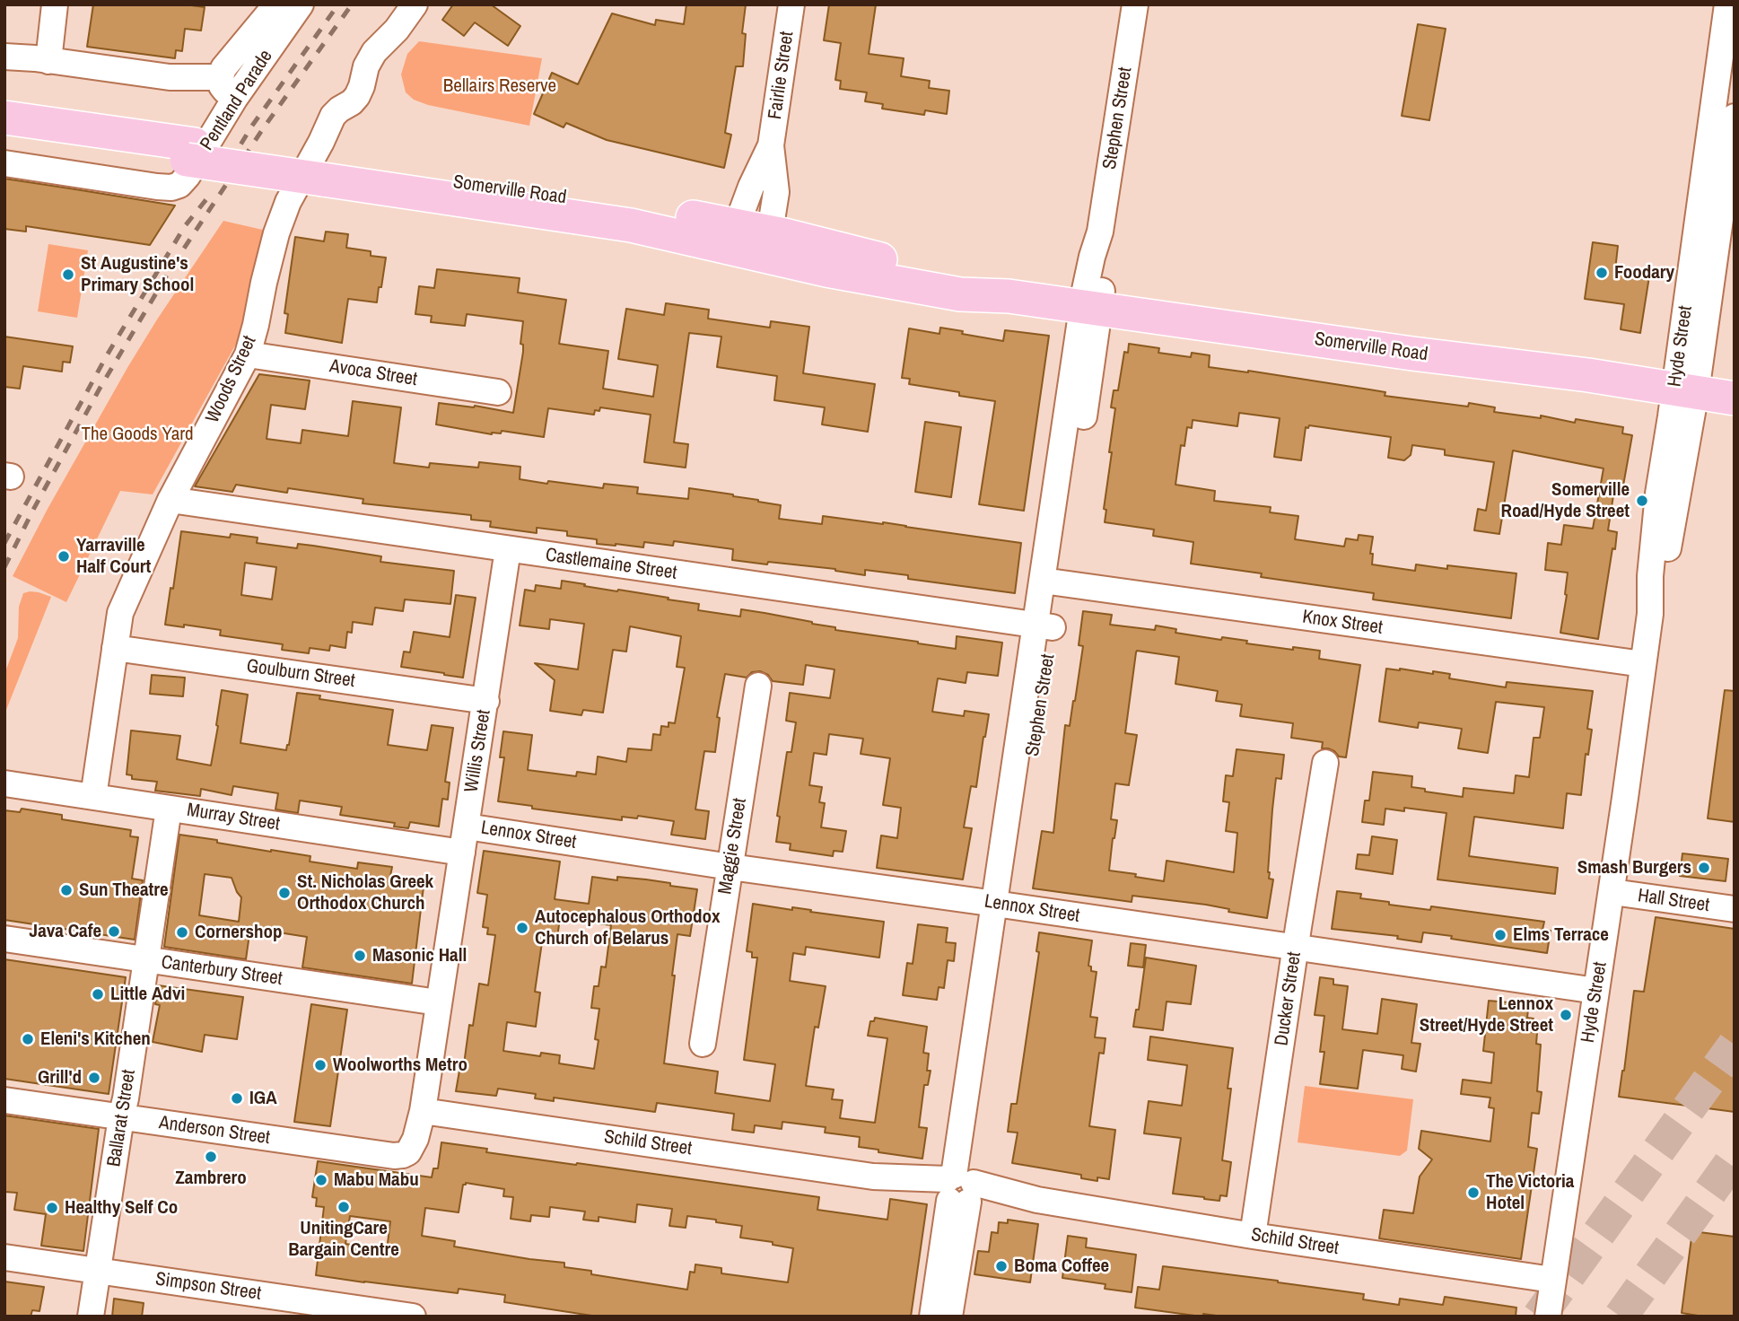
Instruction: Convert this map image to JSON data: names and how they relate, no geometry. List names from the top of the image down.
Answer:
{
  "streets": {
    "main road": ["Somerville Road"],
    "street": [
      "Fairlie Street",
      "Pentland Parade",
      "Stephen Street",
      "Hyde Street",
      "Avoca Street",
      "Woods Street",
      "Castlemaine Street",
      "Knox Street",
      "Goulburn Street",
      "Willis Street",
      "Murray Street",
      "Lennox Street",
      "Maggie Street",
      "Hall Street",
      "Canterbury Street",
      "Ducker Street",
      "Ballarat Street",
      "Anderson Street",
      "Schild Street",
      "Simpson Street"
    ]
  },
  "crossings": [
    ["Fairlie Street", "Somerville Road"],
    ["Stephen Street", "Somerville Road"],
    ["Stephen Street", "Castlemaine Street"],
    ["Stephen Street", "Knox Street"],
    ["Stephen Street", "Lennox Street"],
    ["Stephen Street", "Schild Street"],
    ["Somerville Road", "Hyde Street"],
    ["Somerville Road", "Woods Street"],
    ["Hyde Street", "Knox Street"],
    ["Hyde Street", "Lennox Street"],
    ["Hyde Street", "Hall Street"],
    ["Hyde Street", "Schild Street"],
    ["Avoca Street", "Woods Street"],
    ["Woods Street", "Castlemaine Street"],
    ["Woods Street", "Goulburn Street"],
    ["Woods Street", "Murray Street"],
    ["Castlemaine Street", "Willis Street"],
    ["Goulburn Street", "Willis Street"],
    ["Willis Street", "Murray Street"],
    ["Willis Street", "Lennox Street"],
    ["Willis Street", "Canterbury Street"],
    ["Willis Street", "Anderson Street"],
    ["Willis Street", "Schild Street"],
    ["Murray Street", "Ballarat Street"],
    ["Lennox Street", "Maggie Street"],
    ["Lennox Street", "Ducker Street"],
    ["Canterbury Street", "Ballarat Street"],
    ["Ducker Street", "Schild Street"],
    ["Ballarat Street", "Anderson Street"],
    ["Ballarat Street", "Simpson Street"]
  ],
  "parks": ["Bellairs Reserve", "The Goods Yard"],
  "places": [
    "Foodary",
    "St Augustine's Primary School",
    "Somerville Road/Hyde Street",
    "Yarraville Half Court",
    "Smash Burgers",
    "Sun Theatre",
    "St. Nicholas Greek Orthodox Church",
    "Autocephalous Orthodox Church of Belarus",
    "Java Cafe",
    "Cornershop",
    "Elms Terrace",
    "Masonic Hall",
    "Little Advi",
    "Lennox Street/Hyde Street",
    "Eleni's Kitchen",
    "Woolworths Metro",
    "Grill'd",
    "IGA",
    "Zambrero",
    "Mabu Mabu",
    "The Victoria Hotel",
    "UnitingCare Bargain Centre",
    "Healthy Self Co",
    "Boma Coffee"
  ]
}
